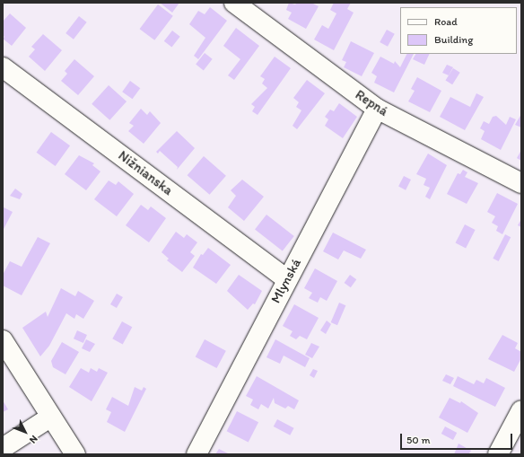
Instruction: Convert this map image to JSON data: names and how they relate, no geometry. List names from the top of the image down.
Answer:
{
  "streets": {
    "street": ["Repná", "Nižnianska", "Mlynská"]
  },
  "crossings": [
    ["Repná", "Mlynská"],
    ["Nižnianska", "Mlynská"]
  ],
  "legend": ["Road", "Building"],
  "scale_bar": "50 m",
  "north": "bottom right"
}
